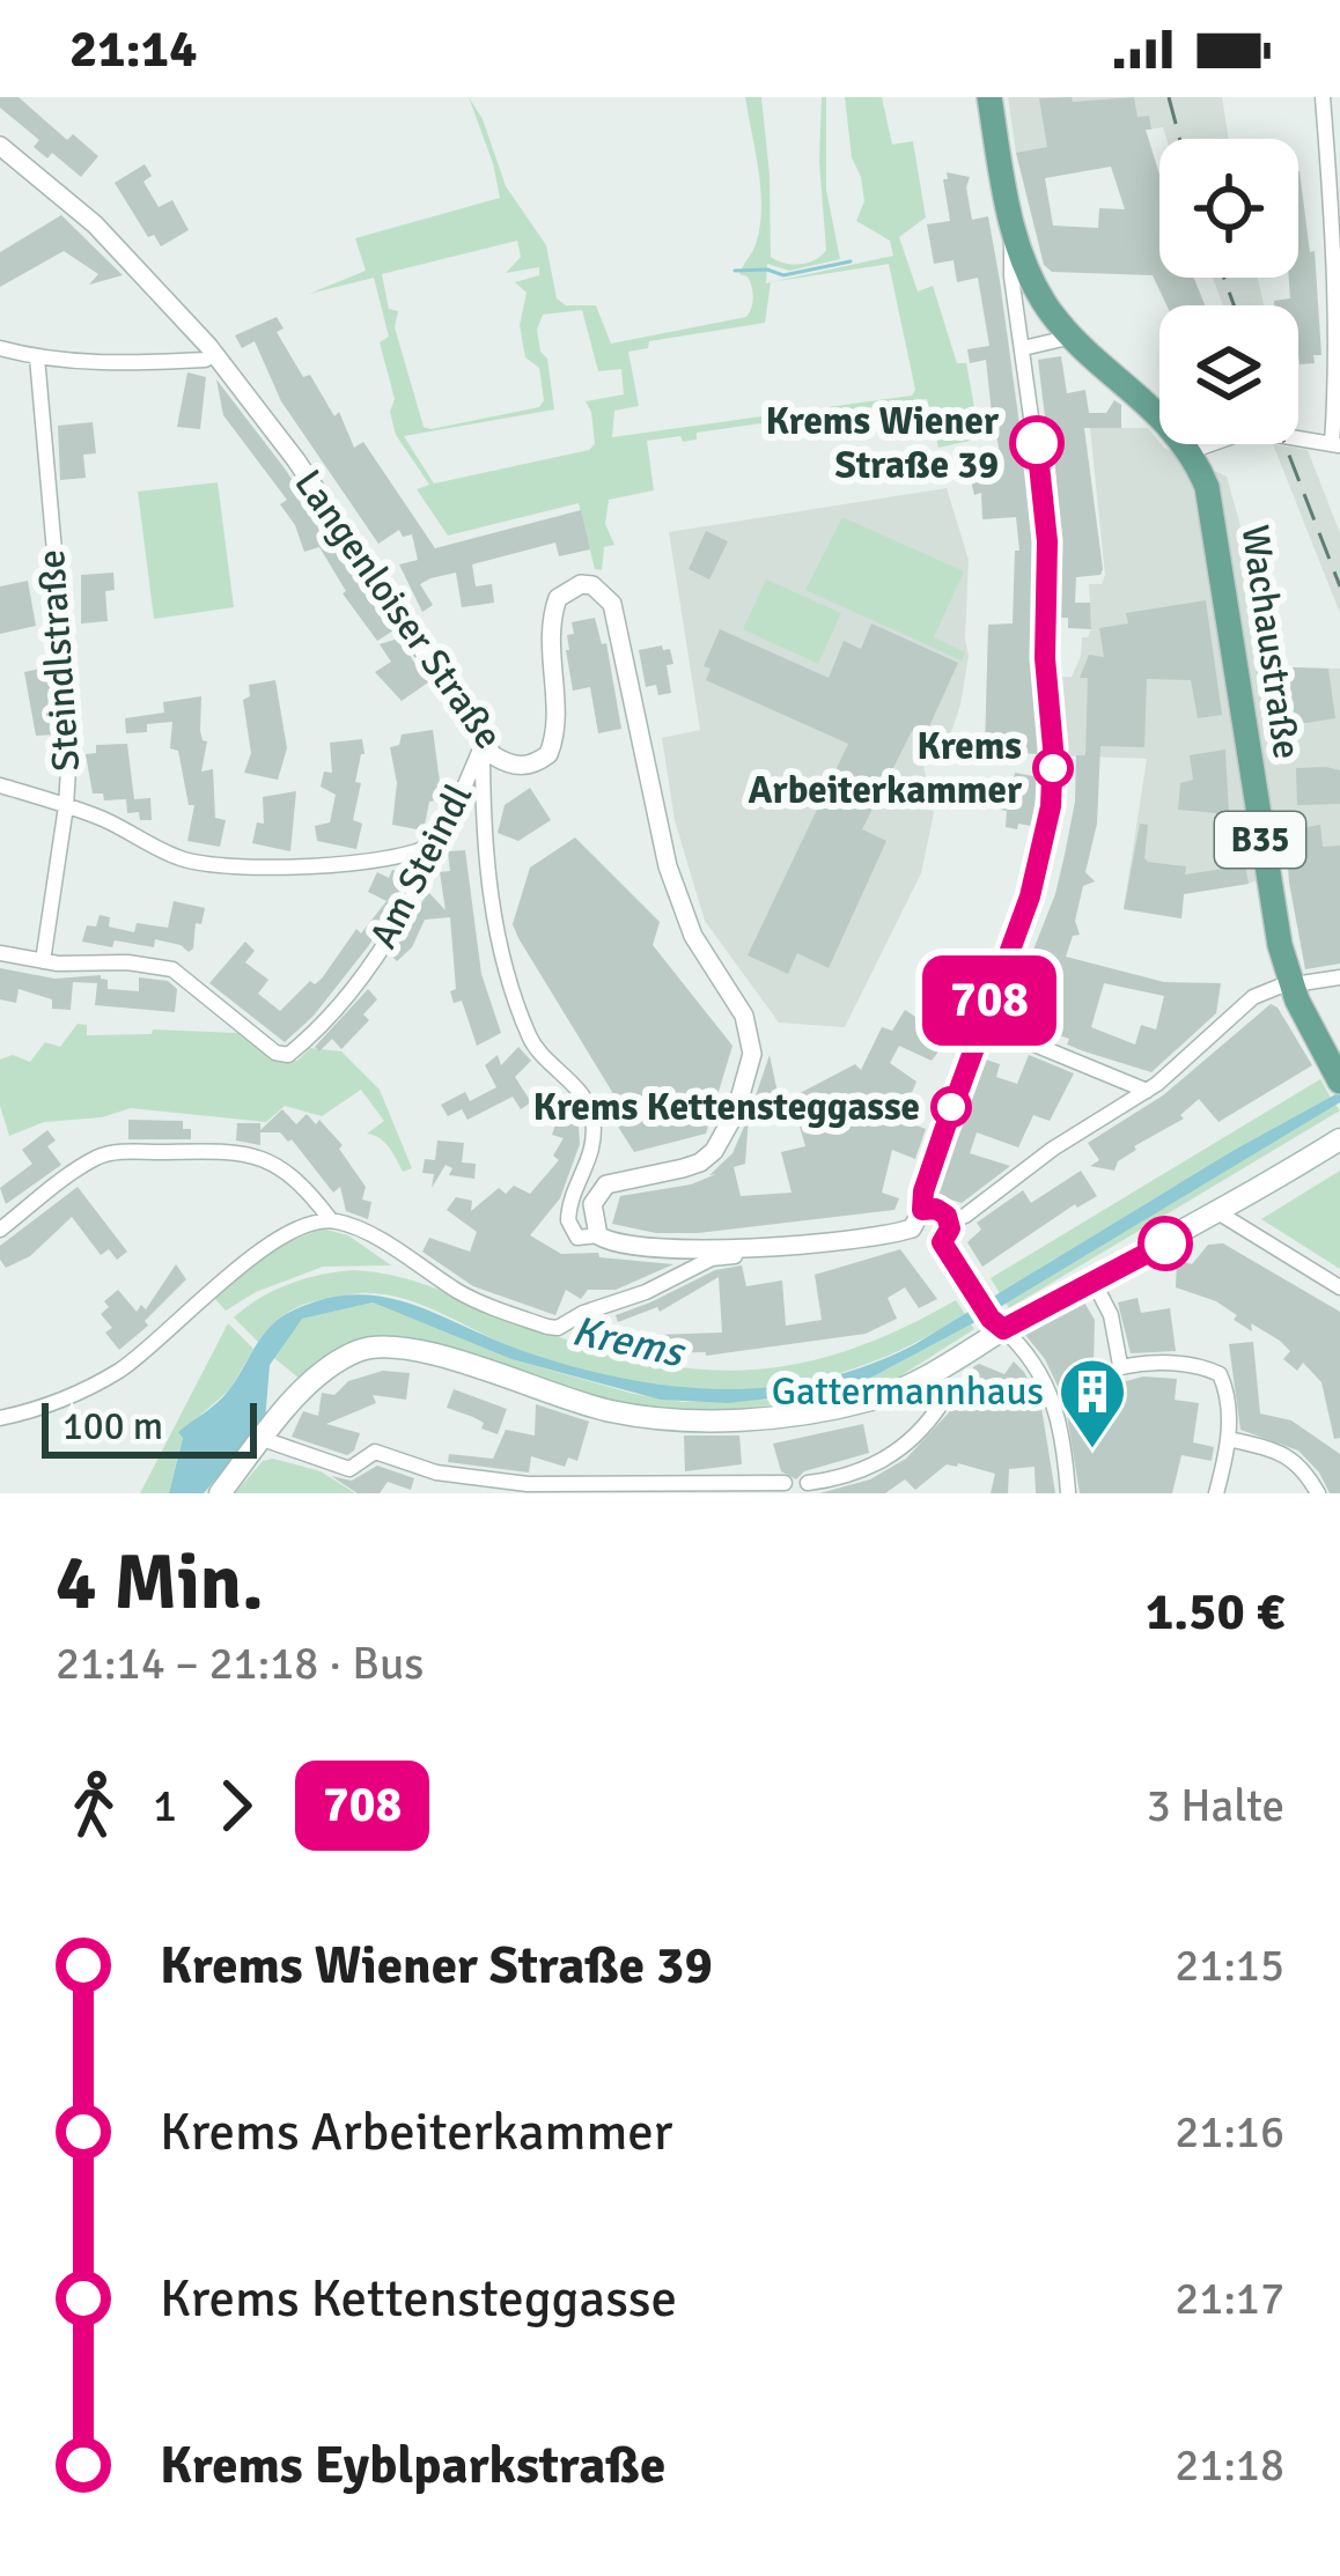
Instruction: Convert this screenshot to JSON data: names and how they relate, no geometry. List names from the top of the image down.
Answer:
{
  "streets": {
    "main road": ["Wachaustraße", "B35"],
    "street": ["Langenloiser Straße", "Steindlstraße", "Am Steindl"]
  },
  "crossings": [
    ["Langenloiser Straße", "Am Steindl"],
    ["Wachaustraße", "B35"],
    ["Steindlstraße", "Am Steindl"]
  ],
  "water": ["Krems"],
  "places": {
    "other": ["Krems Wiener Straße 39", "Krems Arbeiterkammer", "Krems Kettensteggasse"],
    "building": ["Gattermannhaus"]
  },
  "lines": ["bus line 708"],
  "scale_bar": "100 m",
  "page": {
    "status": "21:14",
    "on_map": "708",
    "scale": "100 m",
    "heading": ["4 Min.", "21:14 – 21:18 · Bus", "1.50 €"],
    "legs": ["1", "708", "3 Halte"],
    "list": [
      {
        "name": "Krems Wiener Straße 39",
        "value": "21:15"
      },
      {
        "name": "Krems Arbeiterkammer",
        "value": "21:16"
      },
      {
        "name": "Krems Kettensteggasse",
        "value": "21:17"
      },
      {
        "name": "Krems Eyblparkstraße",
        "value": "21:18"
      }
    ]
  }
}
